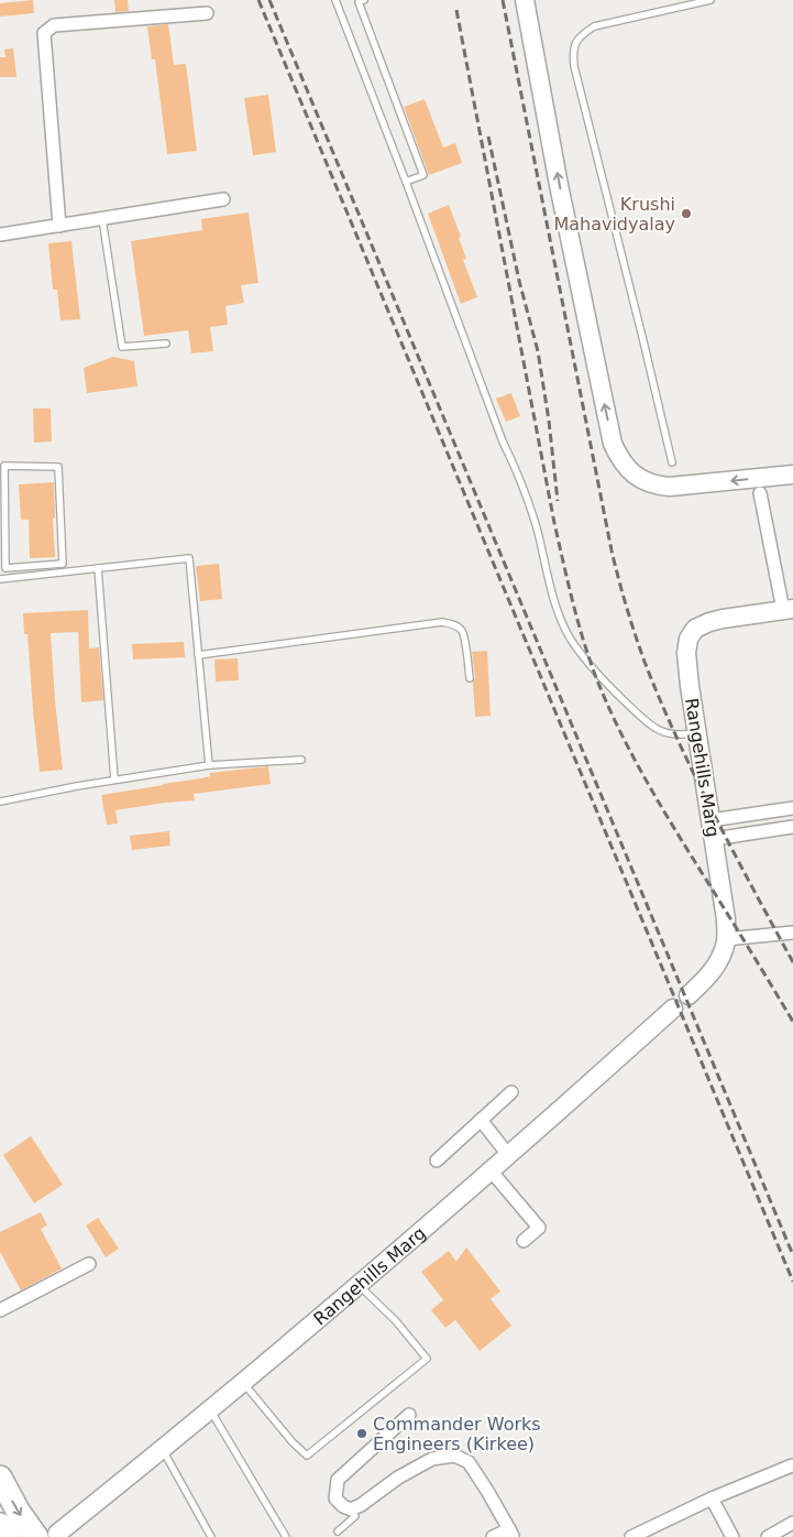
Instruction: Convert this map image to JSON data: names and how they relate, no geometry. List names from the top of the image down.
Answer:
{
  "streets": {
    "main road": ["Rangehills Marg"]
  },
  "places": ["Krushi Mahavidyalay", "Commander Works Engineers (Kirkee)"]
}
